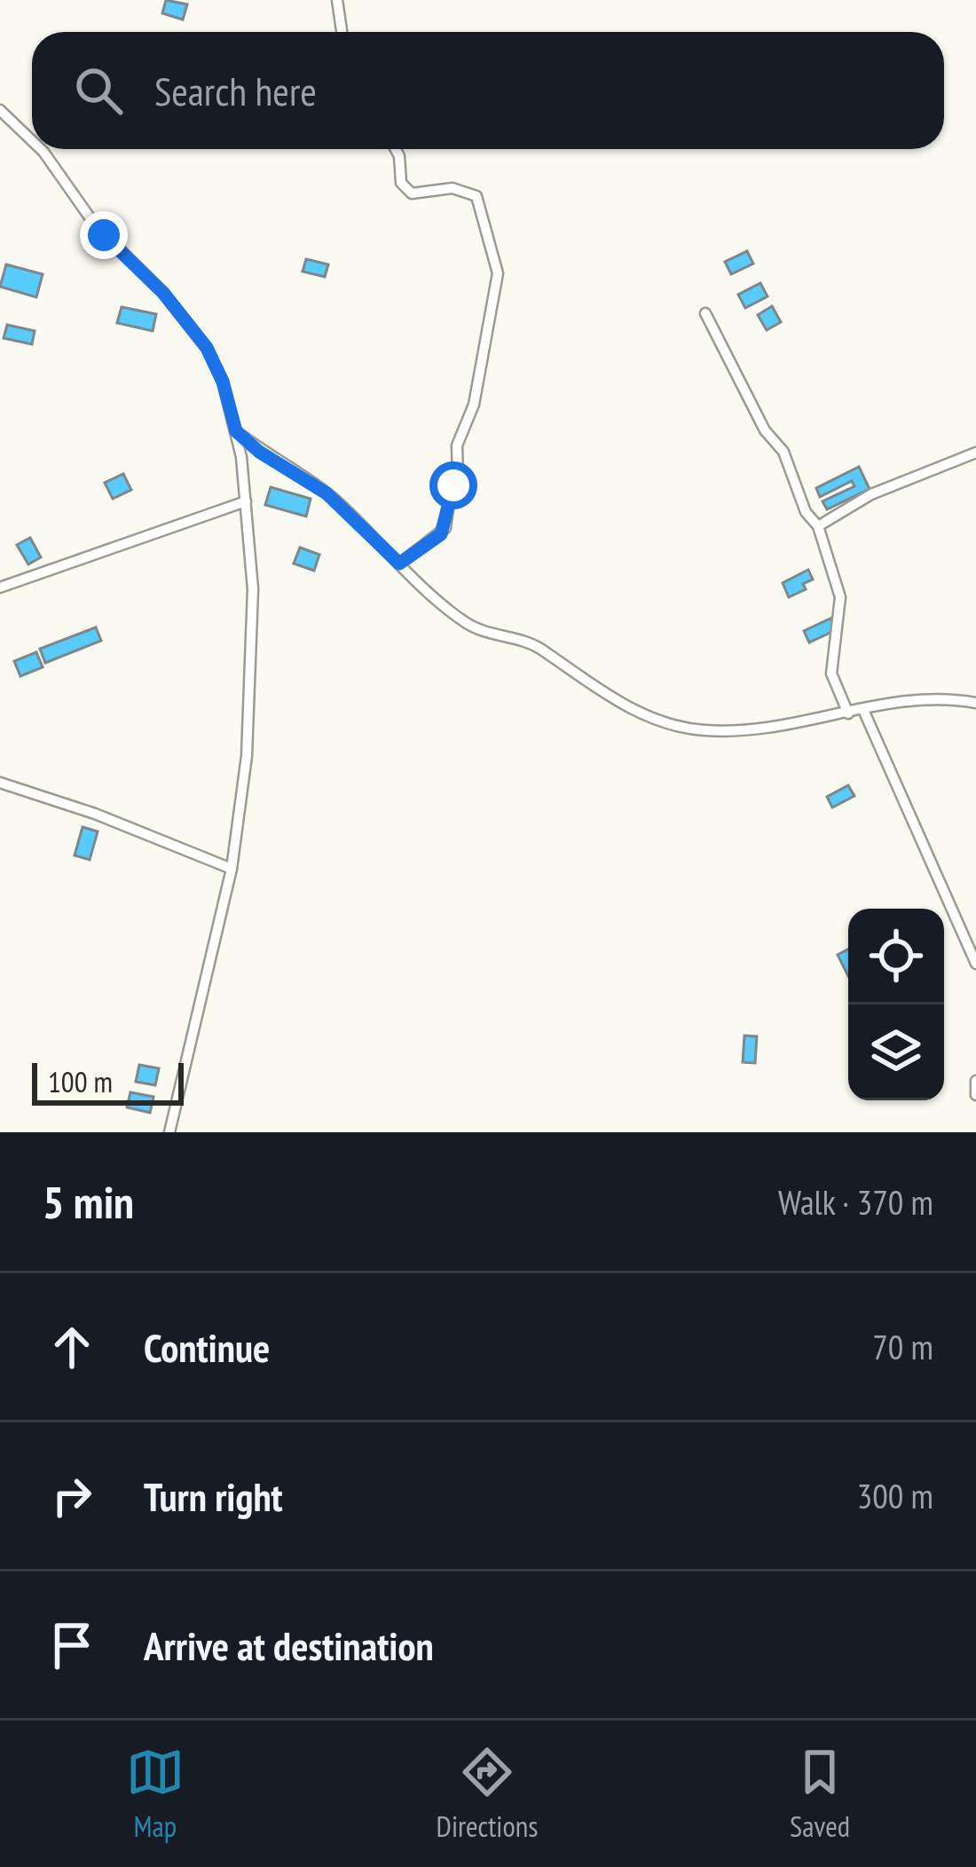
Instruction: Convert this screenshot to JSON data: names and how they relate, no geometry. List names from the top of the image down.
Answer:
{
  "scale_bar": "100 m",
  "page": {
    "search": "Search here",
    "scale": "100 m",
    "heading": ["5 min", "Walk · 370 m"],
    "list": [
      ["Continue", "70 m"],
      ["Turn right", "300 m"],
      "Arrive at destination"
    ],
    "nav": ["Map", "Directions", "Saved"]
  }
}
